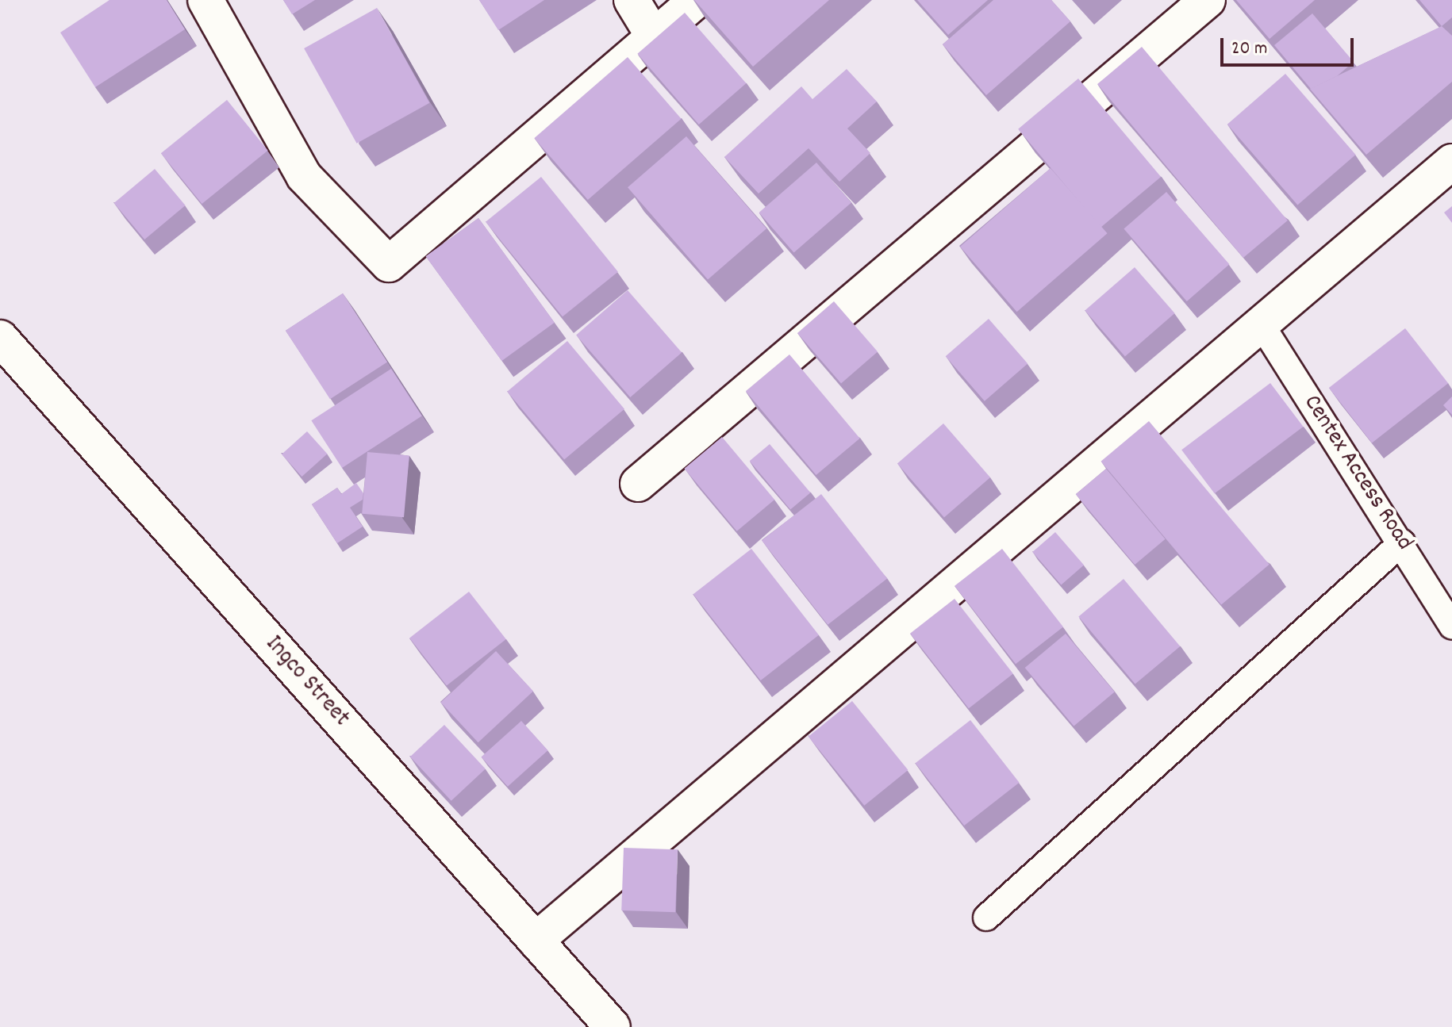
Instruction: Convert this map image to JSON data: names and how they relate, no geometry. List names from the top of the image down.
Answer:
{
  "streets": {
    "street": ["Ingco Street"],
    "lane": ["Centex Access Road"]
  },
  "scale_bar": "20 m"
}
